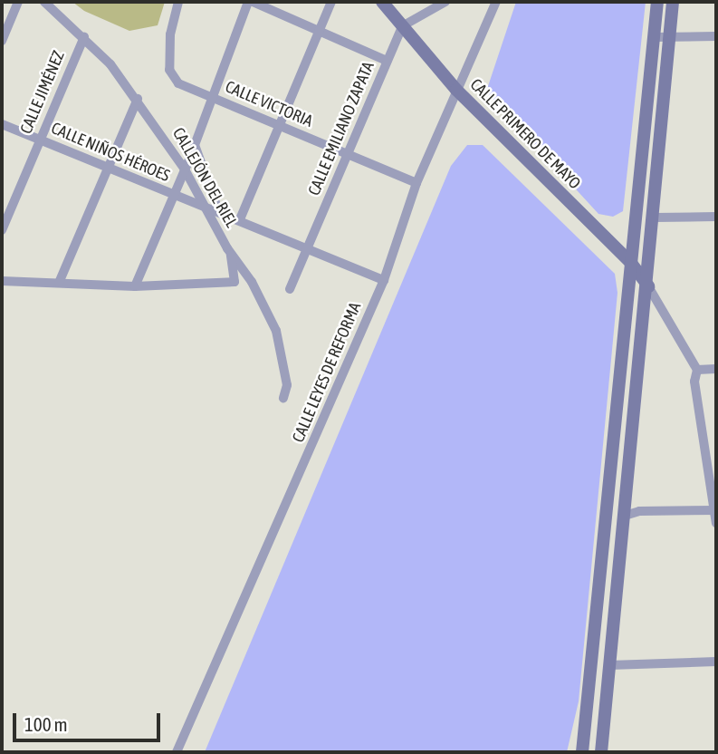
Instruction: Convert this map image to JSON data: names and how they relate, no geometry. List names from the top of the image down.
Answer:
{
  "streets": {
    "main road": ["CALLE PRIMERO DE MAYO"],
    "street": [
      "CALLE JIMÉNEZ",
      "CALLE VICTORIA",
      "CALLE EMILIANO ZAPATA",
      "CALLE NIÑOS HÉROES",
      "CALLEJÓN DEL RIEL",
      "CALLE LEYES DE REFORMA"
    ]
  },
  "crossings": [
    ["CALLE JIMÉNEZ", "CALLE NIÑOS HÉROES"],
    ["CALLE JIMÉNEZ", "CALLEJÓN DEL RIEL"],
    ["CALLE VICTORIA", "CALLE EMILIANO ZAPATA"],
    ["CALLE VICTORIA", "CALLE LEYES DE REFORMA"],
    ["CALLE EMILIANO ZAPATA", "CALLE PRIMERO DE MAYO"],
    ["CALLE EMILIANO ZAPATA", "CALLE NIÑOS HÉROES"],
    ["CALLE PRIMERO DE MAYO", "CALLE LEYES DE REFORMA"],
    ["CALLE NIÑOS HÉROES", "CALLEJÓN DEL RIEL"],
    ["CALLE NIÑOS HÉROES", "CALLE LEYES DE REFORMA"]
  ],
  "scale_bar": "100 m"
}
